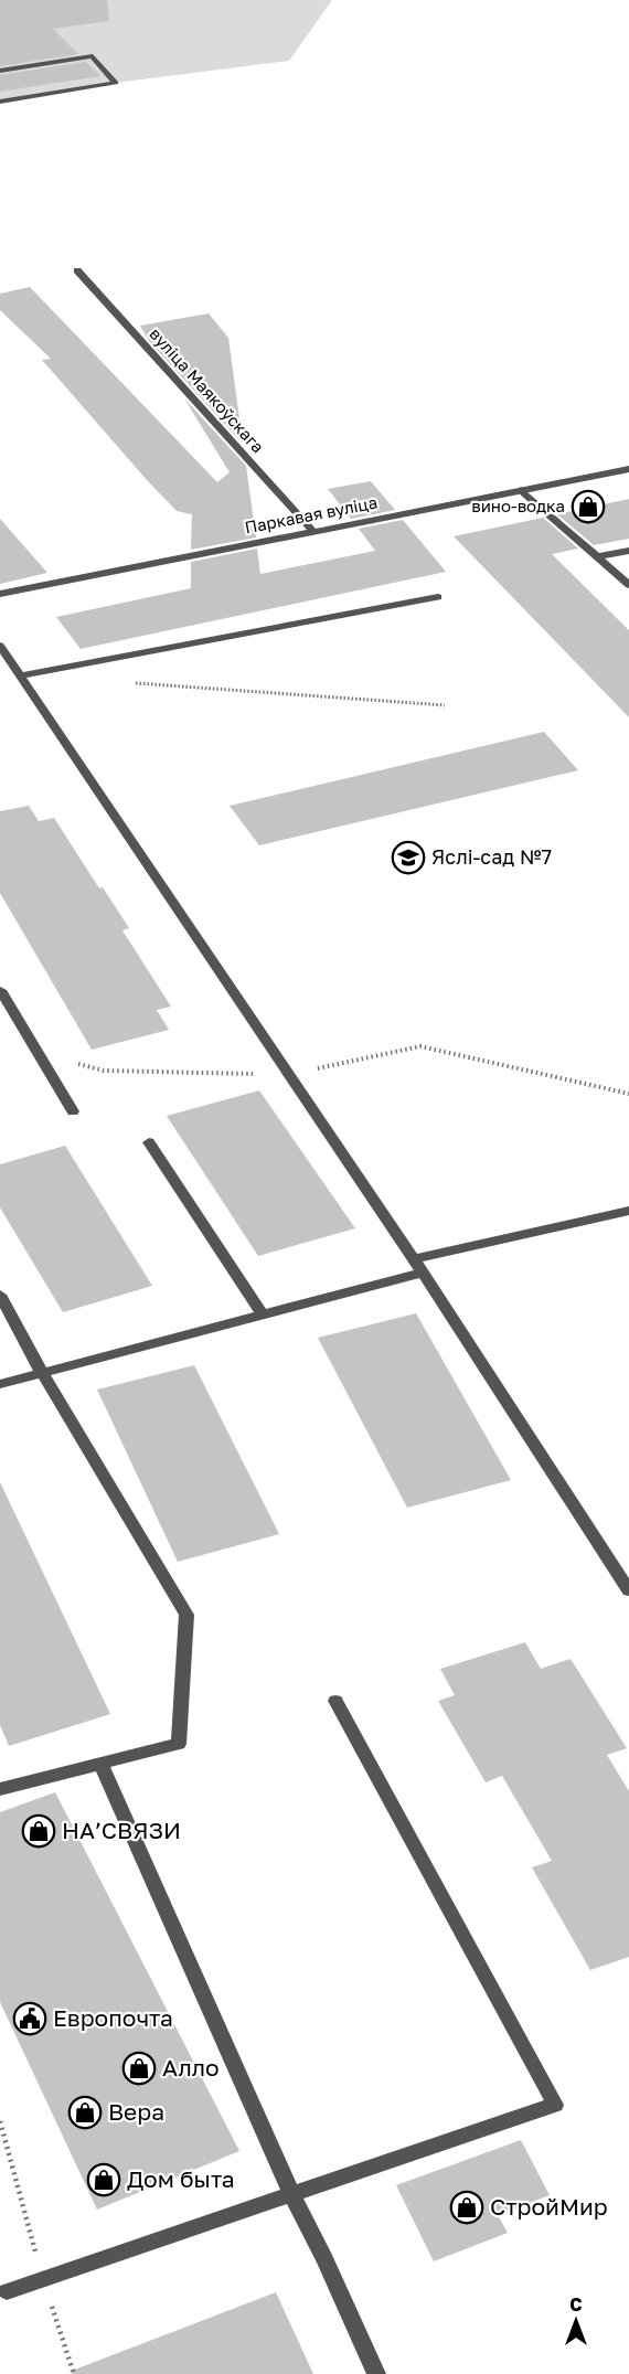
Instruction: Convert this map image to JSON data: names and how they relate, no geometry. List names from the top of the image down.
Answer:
{
  "streets": {
    "street": ["вуліца Маякоўскага", "Паркавая вуліца"]
  },
  "crossings": [
    ["вуліца Маякоўскага", "Паркавая вуліца"]
  ],
  "places": {
    "shop": [
      "вино-водка",
      "НАʼСВЯЗИ",
      "Алло",
      "Вера",
      "Дом быта",
      "СтройМир"
    ],
    "school or university": ["Яслі-сад №7"],
    "public building": ["Европочта"]
  },
  "north": "top"
}
